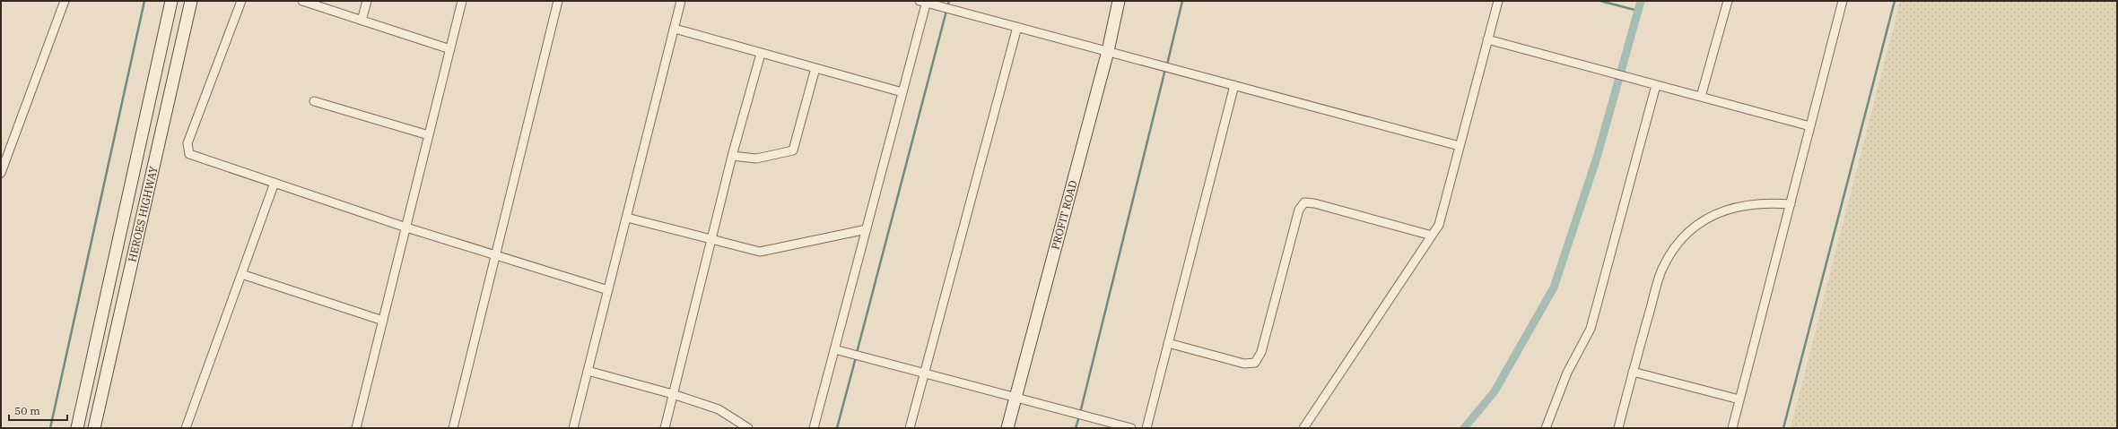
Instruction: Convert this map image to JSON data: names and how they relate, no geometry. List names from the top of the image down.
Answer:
{
  "streets": {
    "main road": ["HEROES HIGHWAY", "PROFIT ROAD"]
  },
  "scale_bar": "50 m"
}
